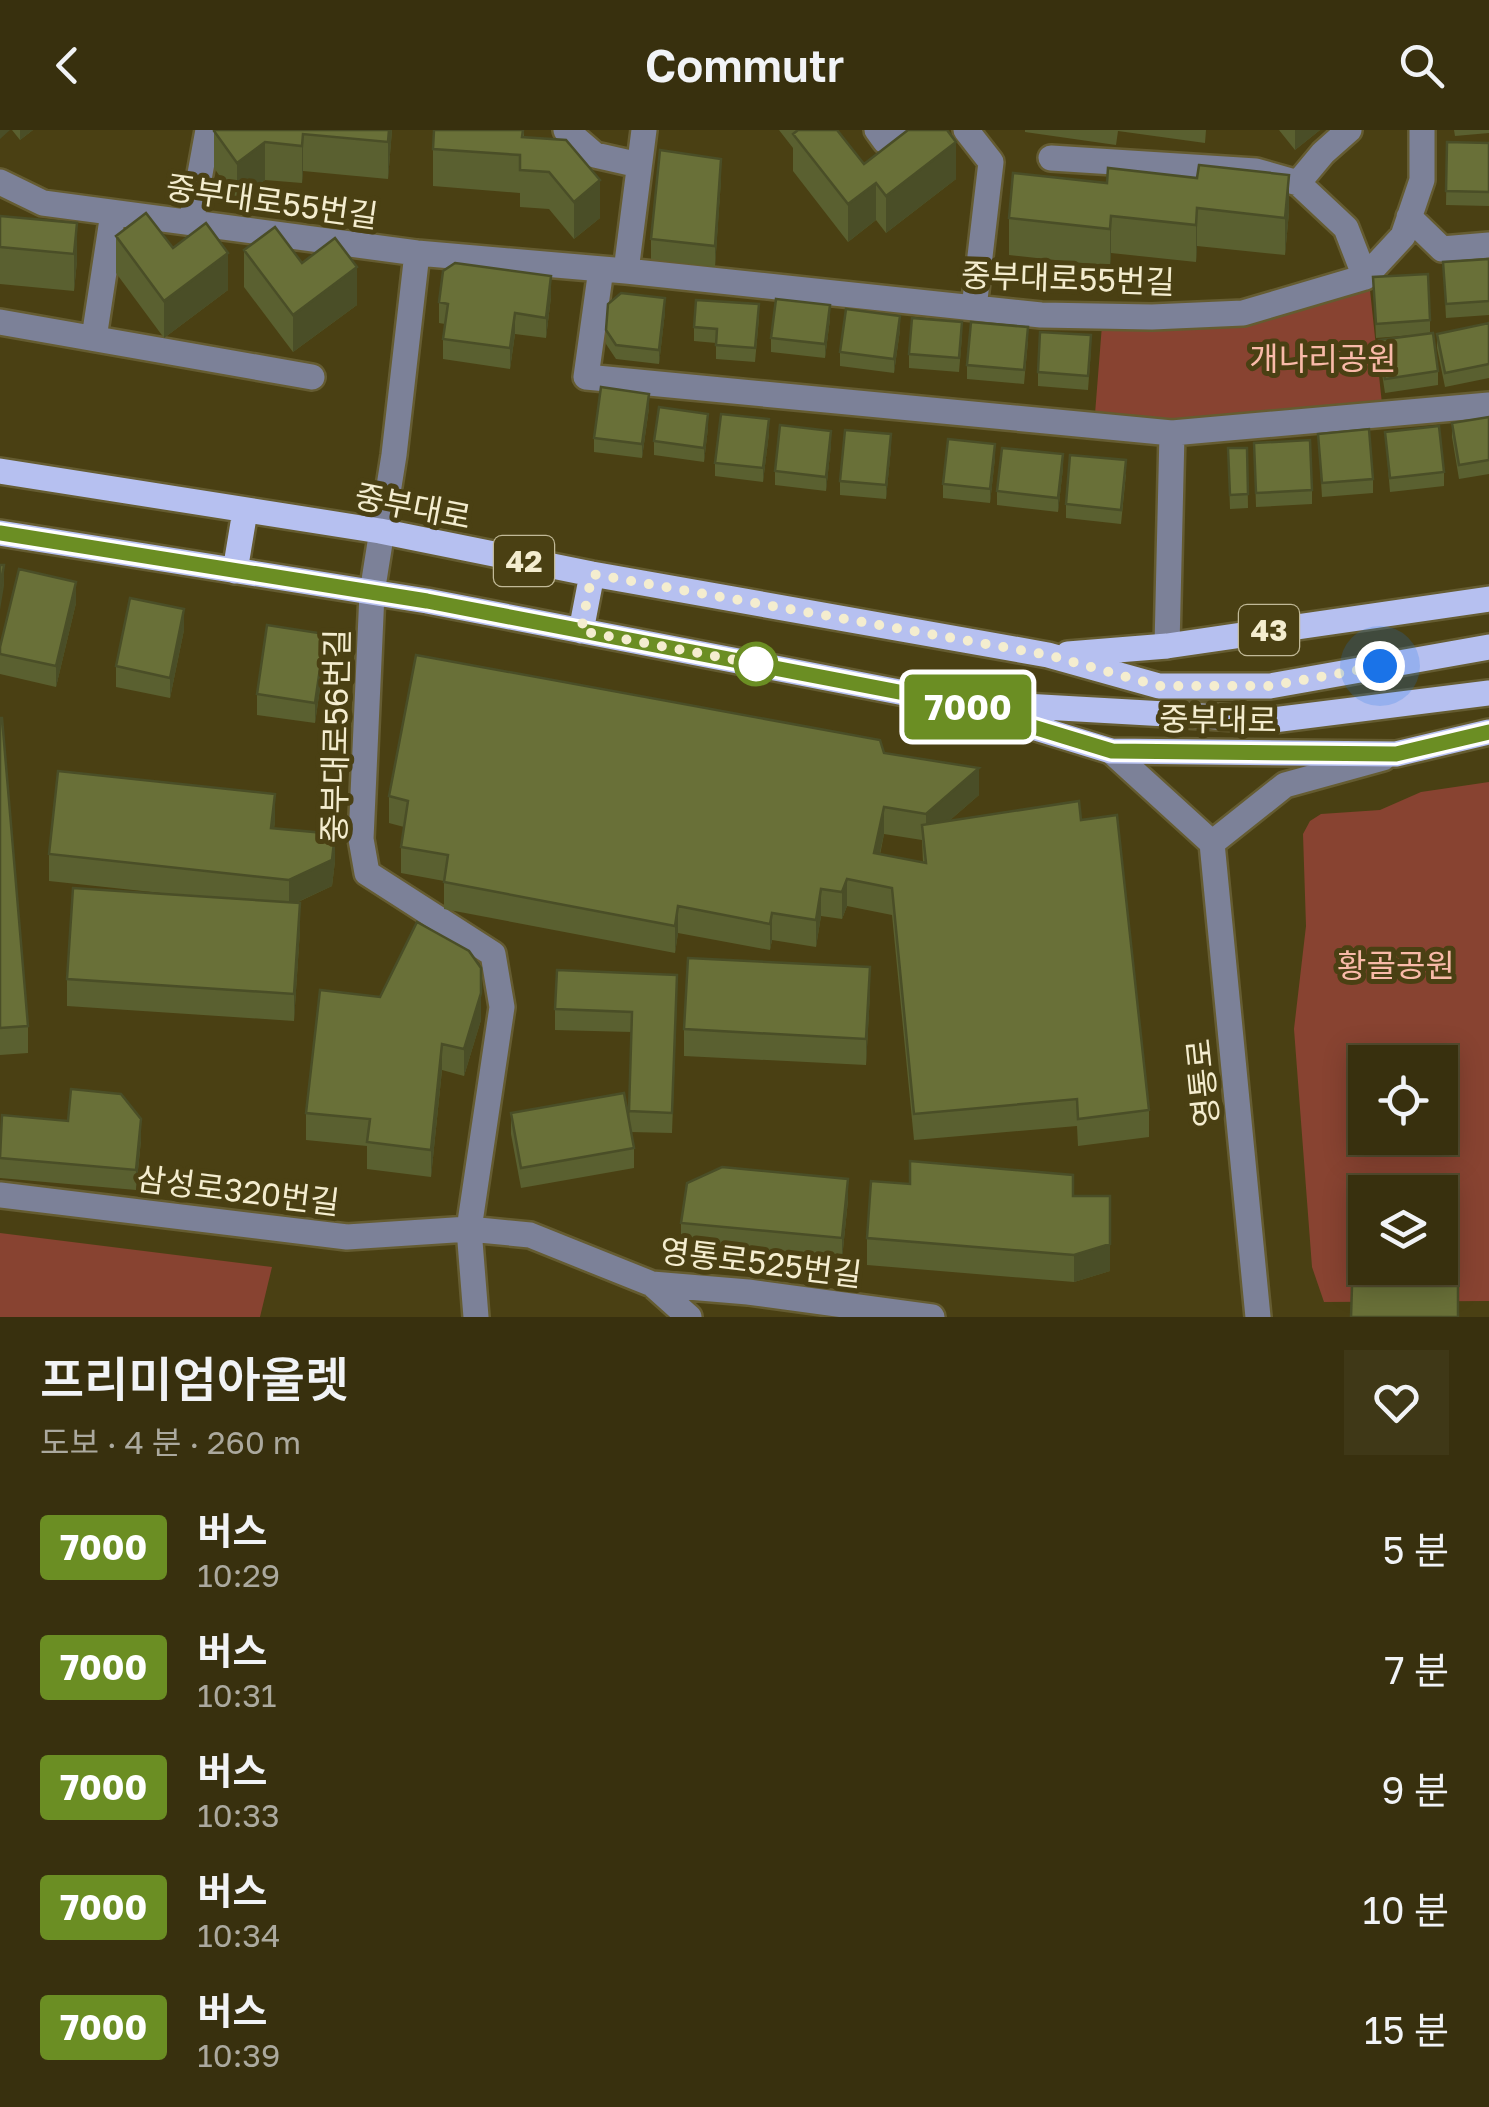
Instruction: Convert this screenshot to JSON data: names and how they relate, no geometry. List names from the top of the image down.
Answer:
{
  "streets": {
    "main road": ["중부대로", "42", "43"],
    "street": [
      "중부대로55번길",
      "중부대로56번길",
      "영통로",
      "삼성로320번길",
      "영통로525번길"
    ]
  },
  "crossings": [
    ["중부대로", "중부대로56번길"],
    ["중부대로56번길", "삼성로320번길"],
    ["중부대로56번길", "영통로525번길"],
    ["삼성로320번길", "영통로525번길"]
  ],
  "parks": ["개나리공원", "황골공원"],
  "lines": ["bus line 7000"],
  "page": {
    "header": "Commutr",
    "on_map": "7000",
    "heading": ["프리미엄아울렛", "도보 · 4 분 · 260 m"],
    "list": [
      {
        "mark": "7000",
        "name": "버스",
        "note": "10:29",
        "value": "5 분"
      },
      {
        "mark": "7000",
        "name": "버스",
        "note": "10:31",
        "value": "7 분"
      },
      {
        "mark": "7000",
        "name": "버스",
        "note": "10:33",
        "value": "9 분"
      },
      {
        "mark": "7000",
        "name": "버스",
        "note": "10:34",
        "value": "10 분"
      },
      {
        "mark": "7000",
        "name": "버스",
        "note": "10:39",
        "value": "15 분"
      }
    ]
  }
}
